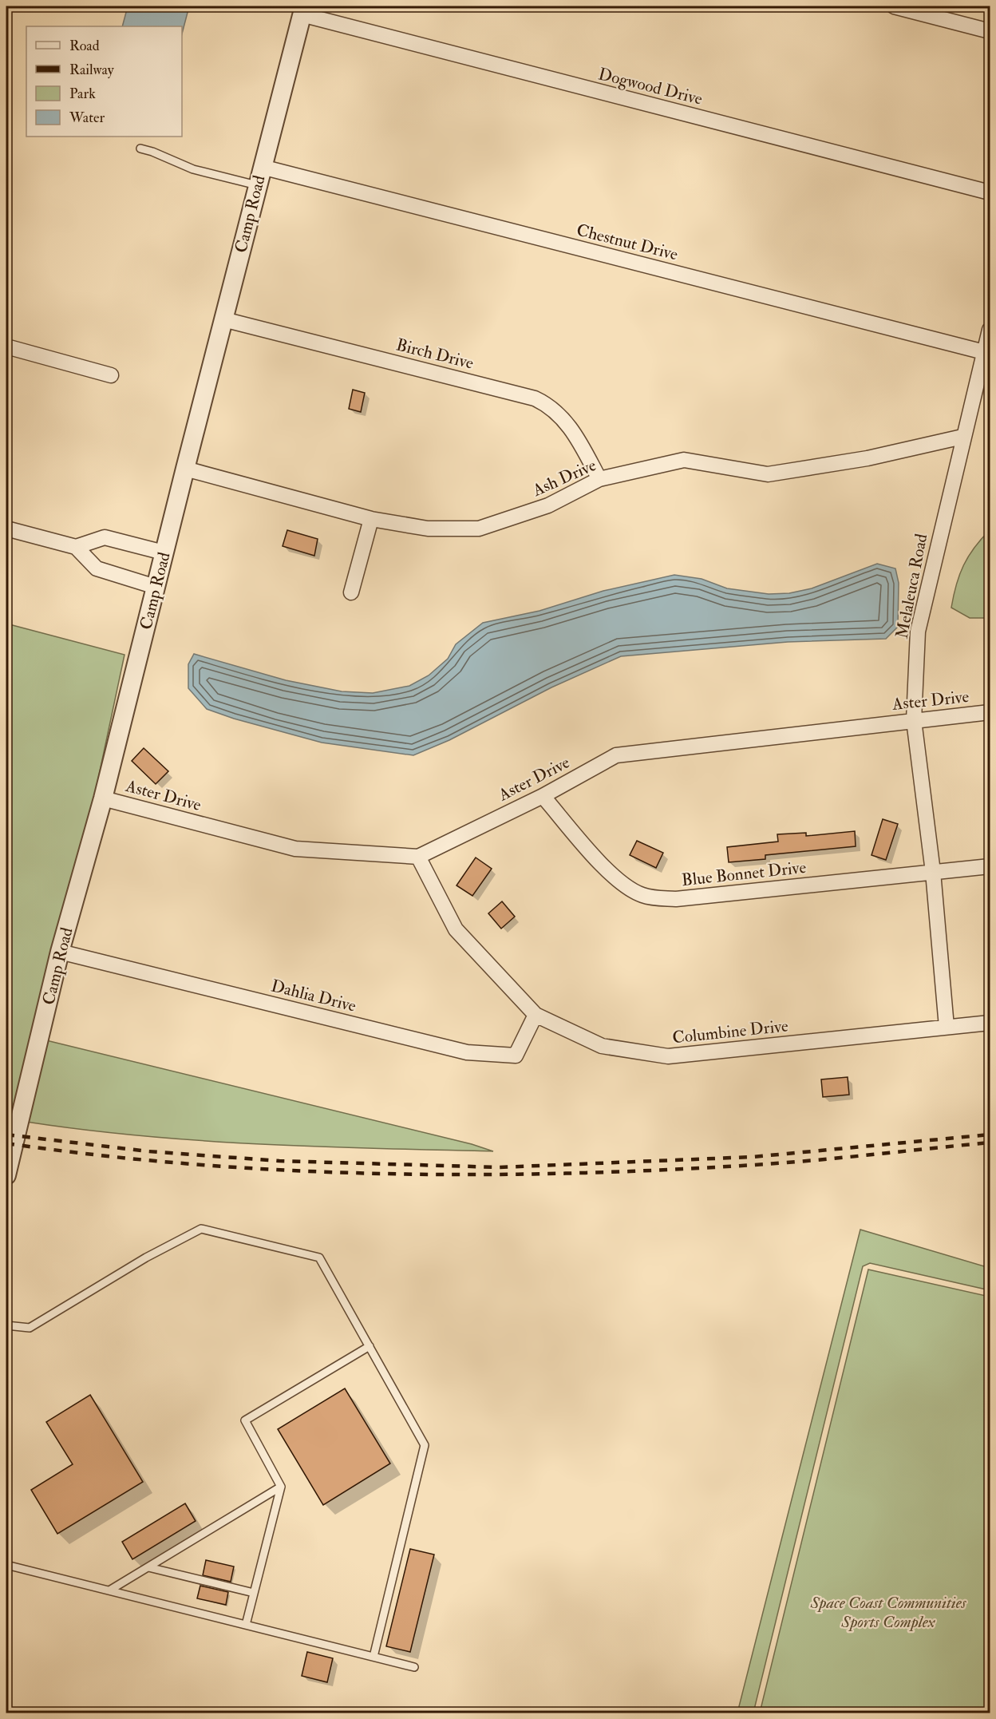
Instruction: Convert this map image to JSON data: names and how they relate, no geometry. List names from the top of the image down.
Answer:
{
  "streets": {
    "street": [
      "Dogwood Drive",
      "Camp Road",
      "Chestnut Drive",
      "Birch Drive",
      "Ash Drive",
      "Melaleuca Road",
      "Aster Drive",
      "Blue Bonnet Drive",
      "Dahlia Drive",
      "Columbine Drive"
    ]
  },
  "crossings": [
    ["Dogwood Drive", "Camp Road"],
    ["Camp Road", "Chestnut Drive"],
    ["Camp Road", "Birch Drive"],
    ["Camp Road", "Ash Drive"],
    ["Camp Road", "Aster Drive"],
    ["Camp Road", "Dahlia Drive"],
    ["Chestnut Drive", "Melaleuca Road"],
    ["Birch Drive", "Ash Drive"],
    ["Ash Drive", "Melaleuca Road"],
    ["Melaleuca Road", "Aster Drive"],
    ["Melaleuca Road", "Blue Bonnet Drive"],
    ["Melaleuca Road", "Columbine Drive"],
    ["Aster Drive", "Blue Bonnet Drive"],
    ["Aster Drive", "Columbine Drive"],
    ["Dahlia Drive", "Columbine Drive"]
  ],
  "parks": ["Space Coast Communities Sports Complex"],
  "legend": [
    "Road",
    "Railway",
    "Park",
    "Water"
  ]
}
